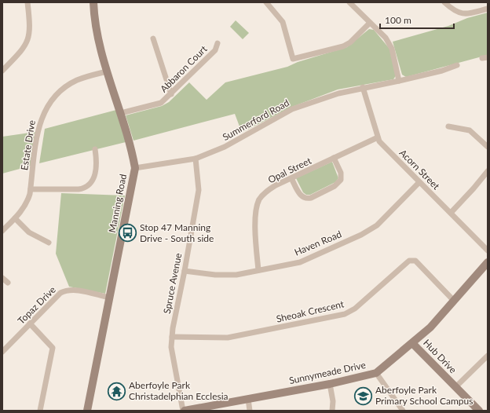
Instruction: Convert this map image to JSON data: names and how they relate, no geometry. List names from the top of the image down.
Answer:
{
  "streets": {
    "street": [
      "Abbaron Court",
      "Summerford Road",
      "Estate Drive",
      "Acorn Street",
      "Opal Street",
      "Manning Road",
      "Haven Road",
      "Spruce Avenue",
      "Topaz Drive",
      "Sheoak Crescent",
      "Hub Drive",
      "Sunnymeade Drive"
    ]
  },
  "crossings": [
    ["Abbaron Court", "Manning Road"],
    ["Summerford Road", "Acorn Street"],
    ["Summerford Road", "Manning Road"],
    ["Summerford Road", "Spruce Avenue"],
    ["Estate Drive", "Manning Road"],
    ["Acorn Street", "Opal Street"],
    ["Acorn Street", "Haven Road"],
    ["Opal Street", "Haven Road"],
    ["Manning Road", "Topaz Drive"],
    ["Haven Road", "Spruce Avenue"],
    ["Spruce Avenue", "Sheoak Crescent"],
    ["Spruce Avenue", "Sunnymeade Drive"],
    ["Sheoak Crescent", "Sunnymeade Drive"],
    ["Hub Drive", "Sunnymeade Drive"]
  ],
  "places": {
    "bus stop": ["Stop 47 Manning Drive - South side"],
    "temple": ["Aberfoyle Park Christadelphian Ecclesia"],
    "school or university": ["Aberfoyle Park Primary School Campus"]
  },
  "scale_bar": "100 m"
}
